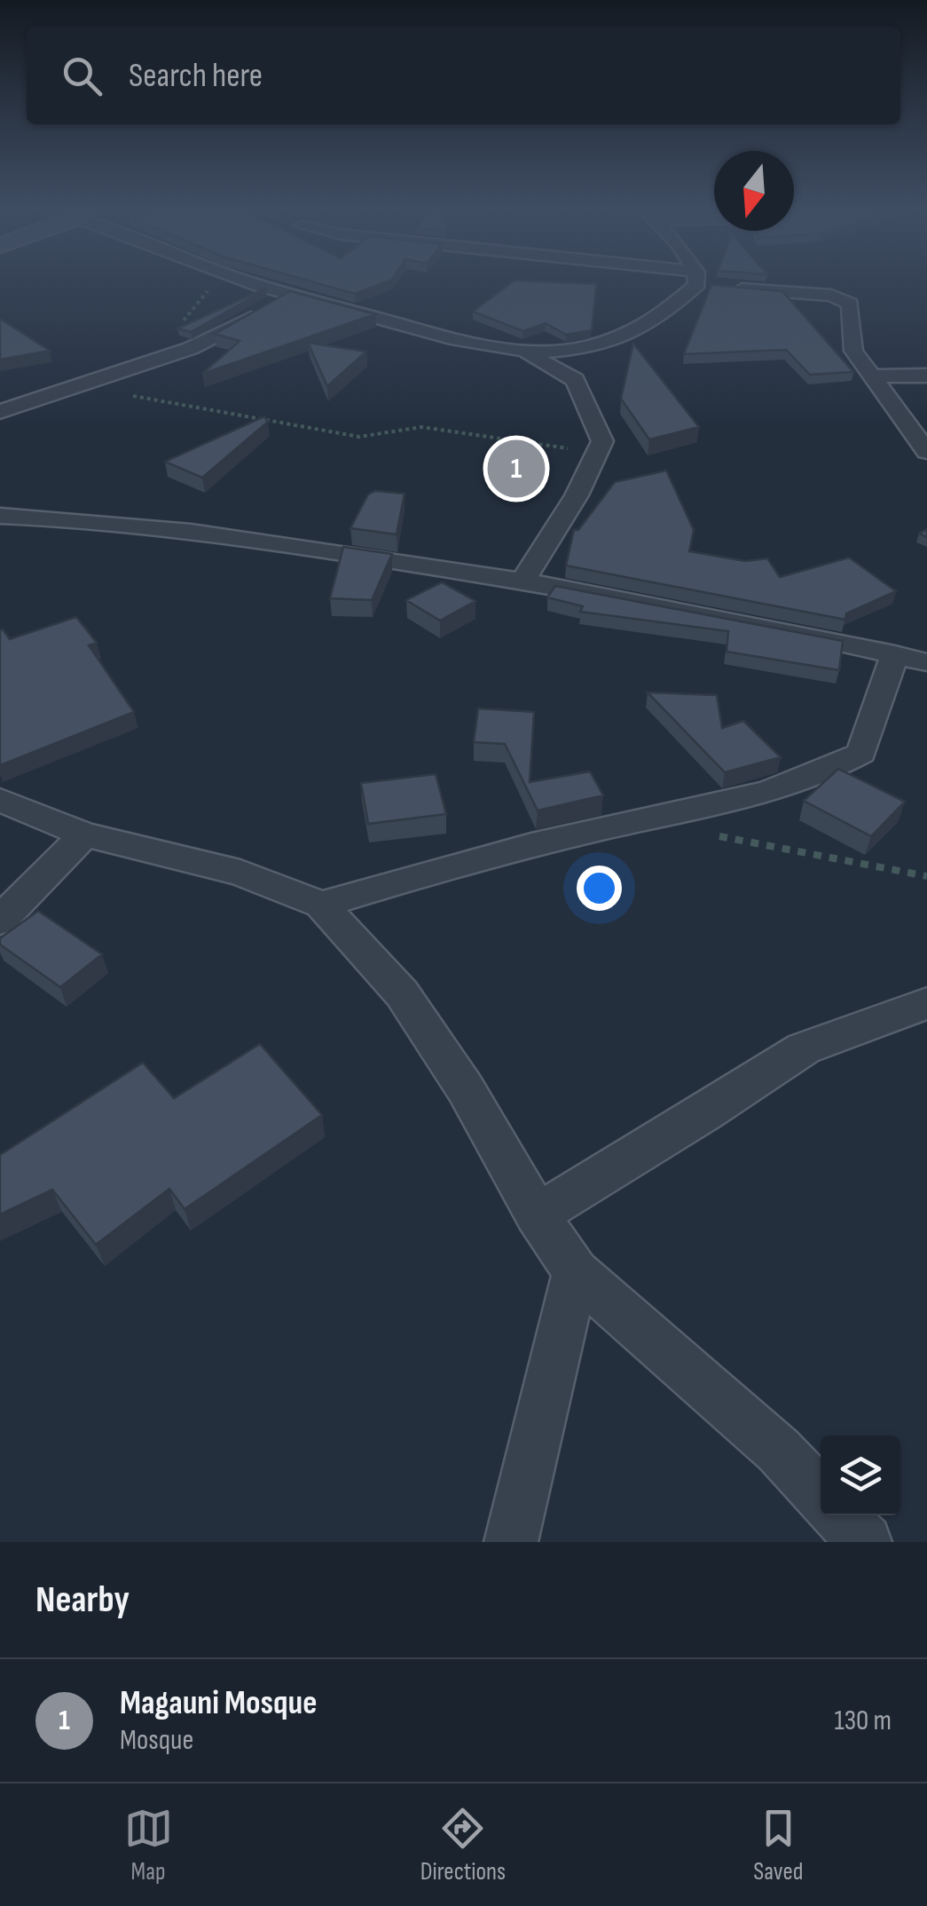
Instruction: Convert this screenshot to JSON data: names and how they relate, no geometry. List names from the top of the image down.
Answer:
{
  "north": "bottom",
  "page": {
    "search": "Search here",
    "pins": "1",
    "heading": "Nearby",
    "list": [
      {
        "mark": "1",
        "name": "Magauni Mosque",
        "note": "Mosque",
        "value": "130 m"
      }
    ],
    "nav": ["Map", "Directions", "Saved"]
  }
}
